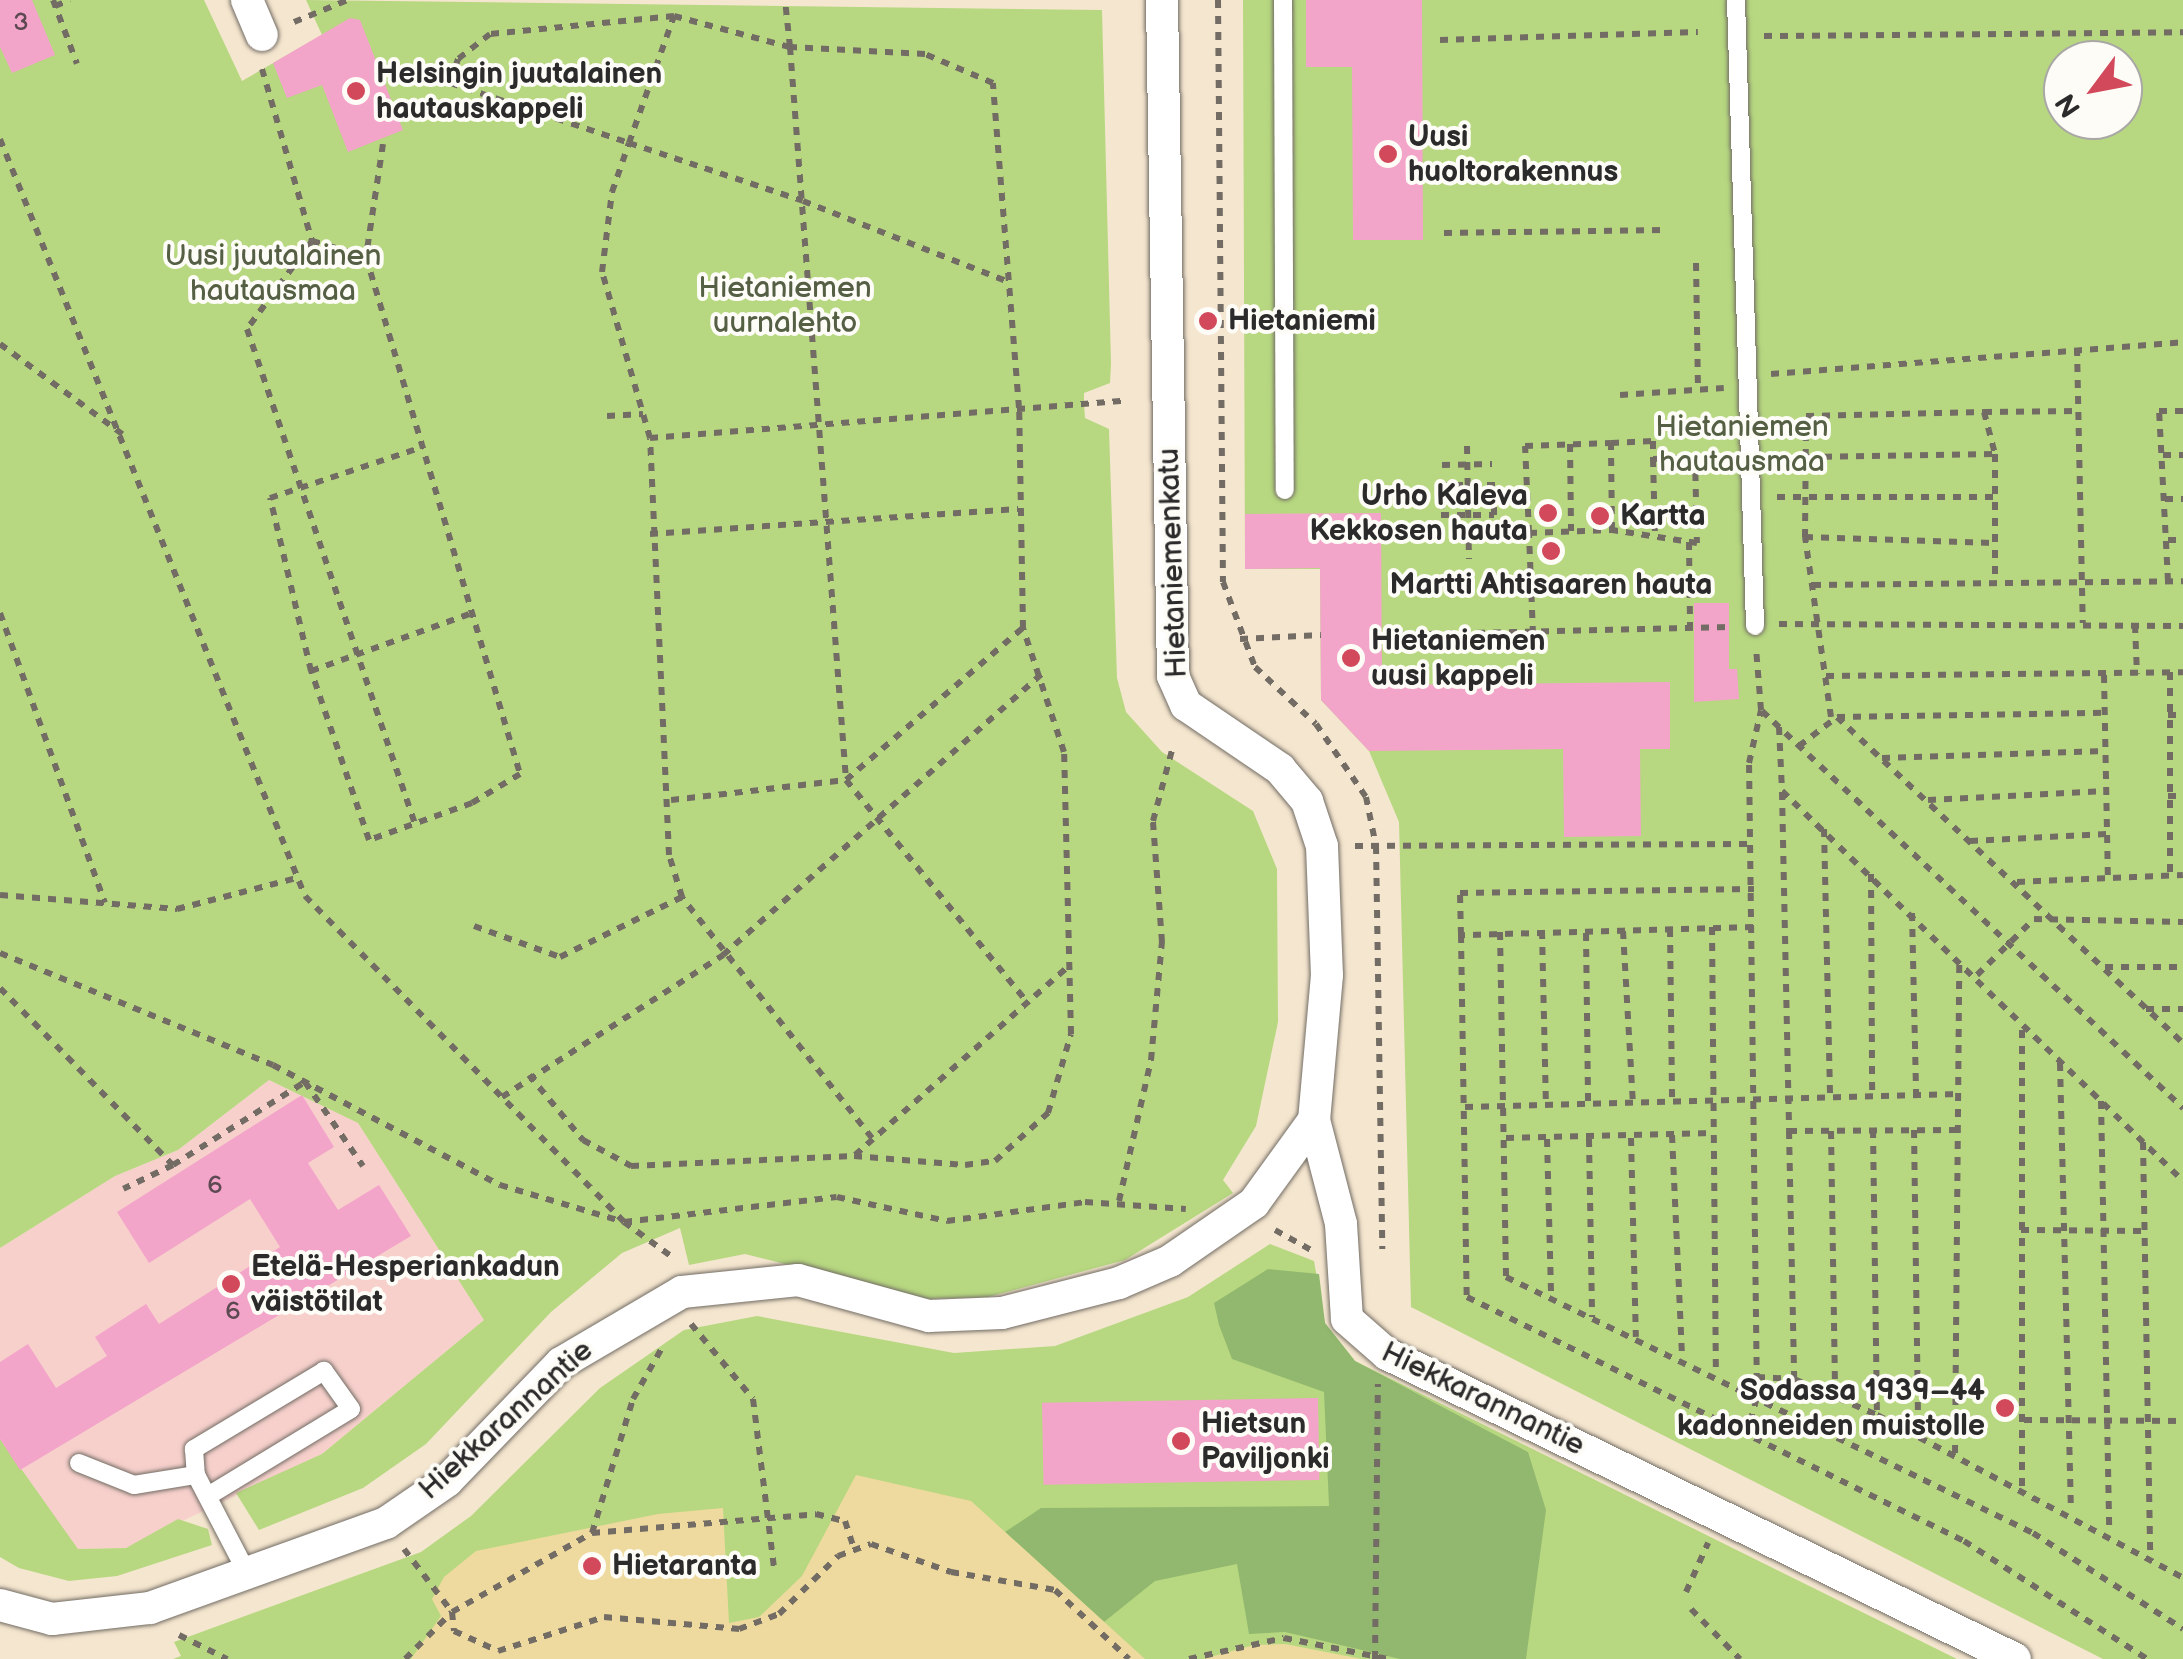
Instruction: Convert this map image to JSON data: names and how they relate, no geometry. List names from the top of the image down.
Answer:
{
  "streets": {
    "street": ["Hietaniemenkatu", "Hiekkarannantie"]
  },
  "crossings": [
    ["Hietaniemenkatu", "Hiekkarannantie"]
  ],
  "parks": ["Uusi juutalainen hautausmaa", "Hietaniemen uurnalehto", "Hietaniemen hautausmaa"],
  "places": [
    "Helsingin juutalainen hautauskappeli",
    "Uusi huoltorakennus",
    "Hietaniemi",
    "Urho Kaleva Kekkosen hauta",
    "Kartta",
    "Martti Ahtisaaren hauta",
    "Hietaniemen uusi kappeli",
    "Etelä-Hesperiankadun väistötilat",
    "Sodassa 1939–44 kadonneiden muistolle",
    "Hietsun Paviljonki",
    "Hietaranta"
  ],
  "house_numbers": ["3", "6", "6"],
  "north": "bottom left"
}
